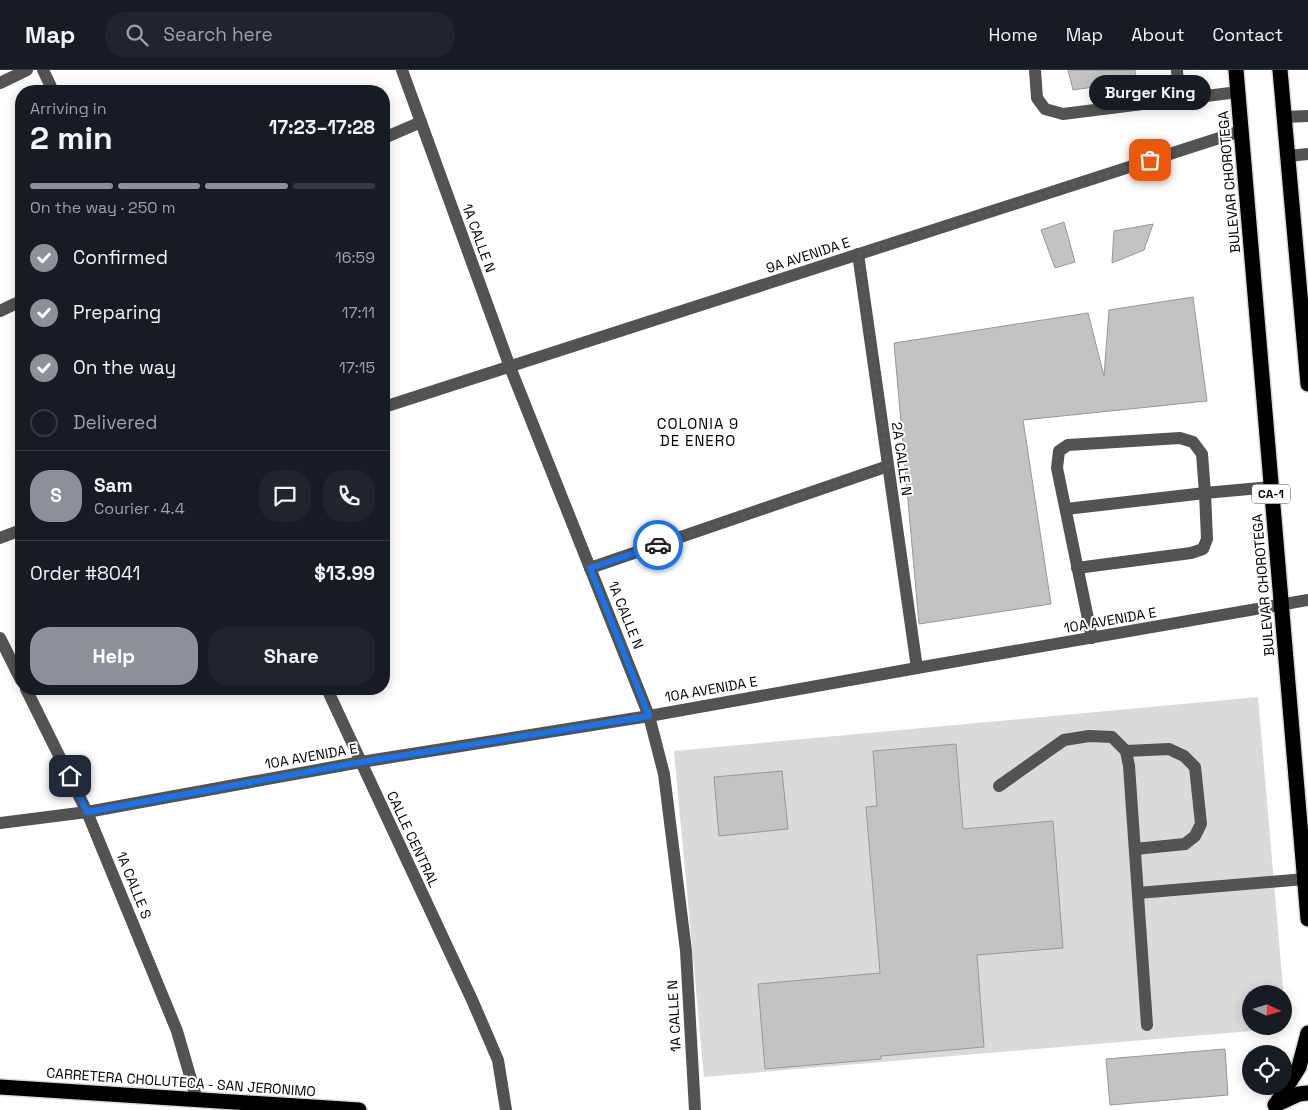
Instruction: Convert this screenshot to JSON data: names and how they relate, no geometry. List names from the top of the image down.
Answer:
{
  "streets": {
    "highway": ["BULEVAR CHOROTEGA", "CA-1", "CARRETERA CHOLUTECA - SAN JERONIMO"],
    "street": [
      "1A CALLE N",
      "9A AVENIDA E",
      "2A CALLE N",
      "10A AVENIDA E",
      "CALLE CENTRAL",
      "1A CALLE S"
    ]
  },
  "crossings": [
    ["BULEVAR CHOROTEGA", "9A AVENIDA E"],
    ["BULEVAR CHOROTEGA", "10A AVENIDA E"],
    ["1A CALLE N", "9A AVENIDA E"],
    ["1A CALLE N", "10A AVENIDA E"],
    ["9A AVENIDA E", "2A CALLE N"],
    ["2A CALLE N", "10A AVENIDA E"],
    ["10A AVENIDA E", "CALLE CENTRAL"],
    ["10A AVENIDA E", "1A CALLE S"],
    ["1A CALLE S", "CARRETERA CHOLUTECA - SAN JERONIMO"]
  ],
  "districts": ["COLONIA 9 DE ENERO"],
  "places": ["Burger King"],
  "north": "right",
  "page": {
    "header": "Map",
    "search": "Search here",
    "nav": [
      "Home",
      "Map",
      "About",
      "Contact"
    ],
    "bubble": "Burger King",
    "heading": ["2 min", "Arriving in", "17:23–17:28"],
    "panel": [
      "Sam",
      "Courier · 4.4",
      "Order #8041",
      "$13.99"
    ],
    "bar": "On the way · 250 m",
    "list": [
      ["Confirmed", "16:59"],
      ["Preparing", "17:11"],
      ["On the way", "17:15"],
      "Delivered"
    ],
    "round": "S",
    "buttons": ["Help", "Share"]
  }
}
